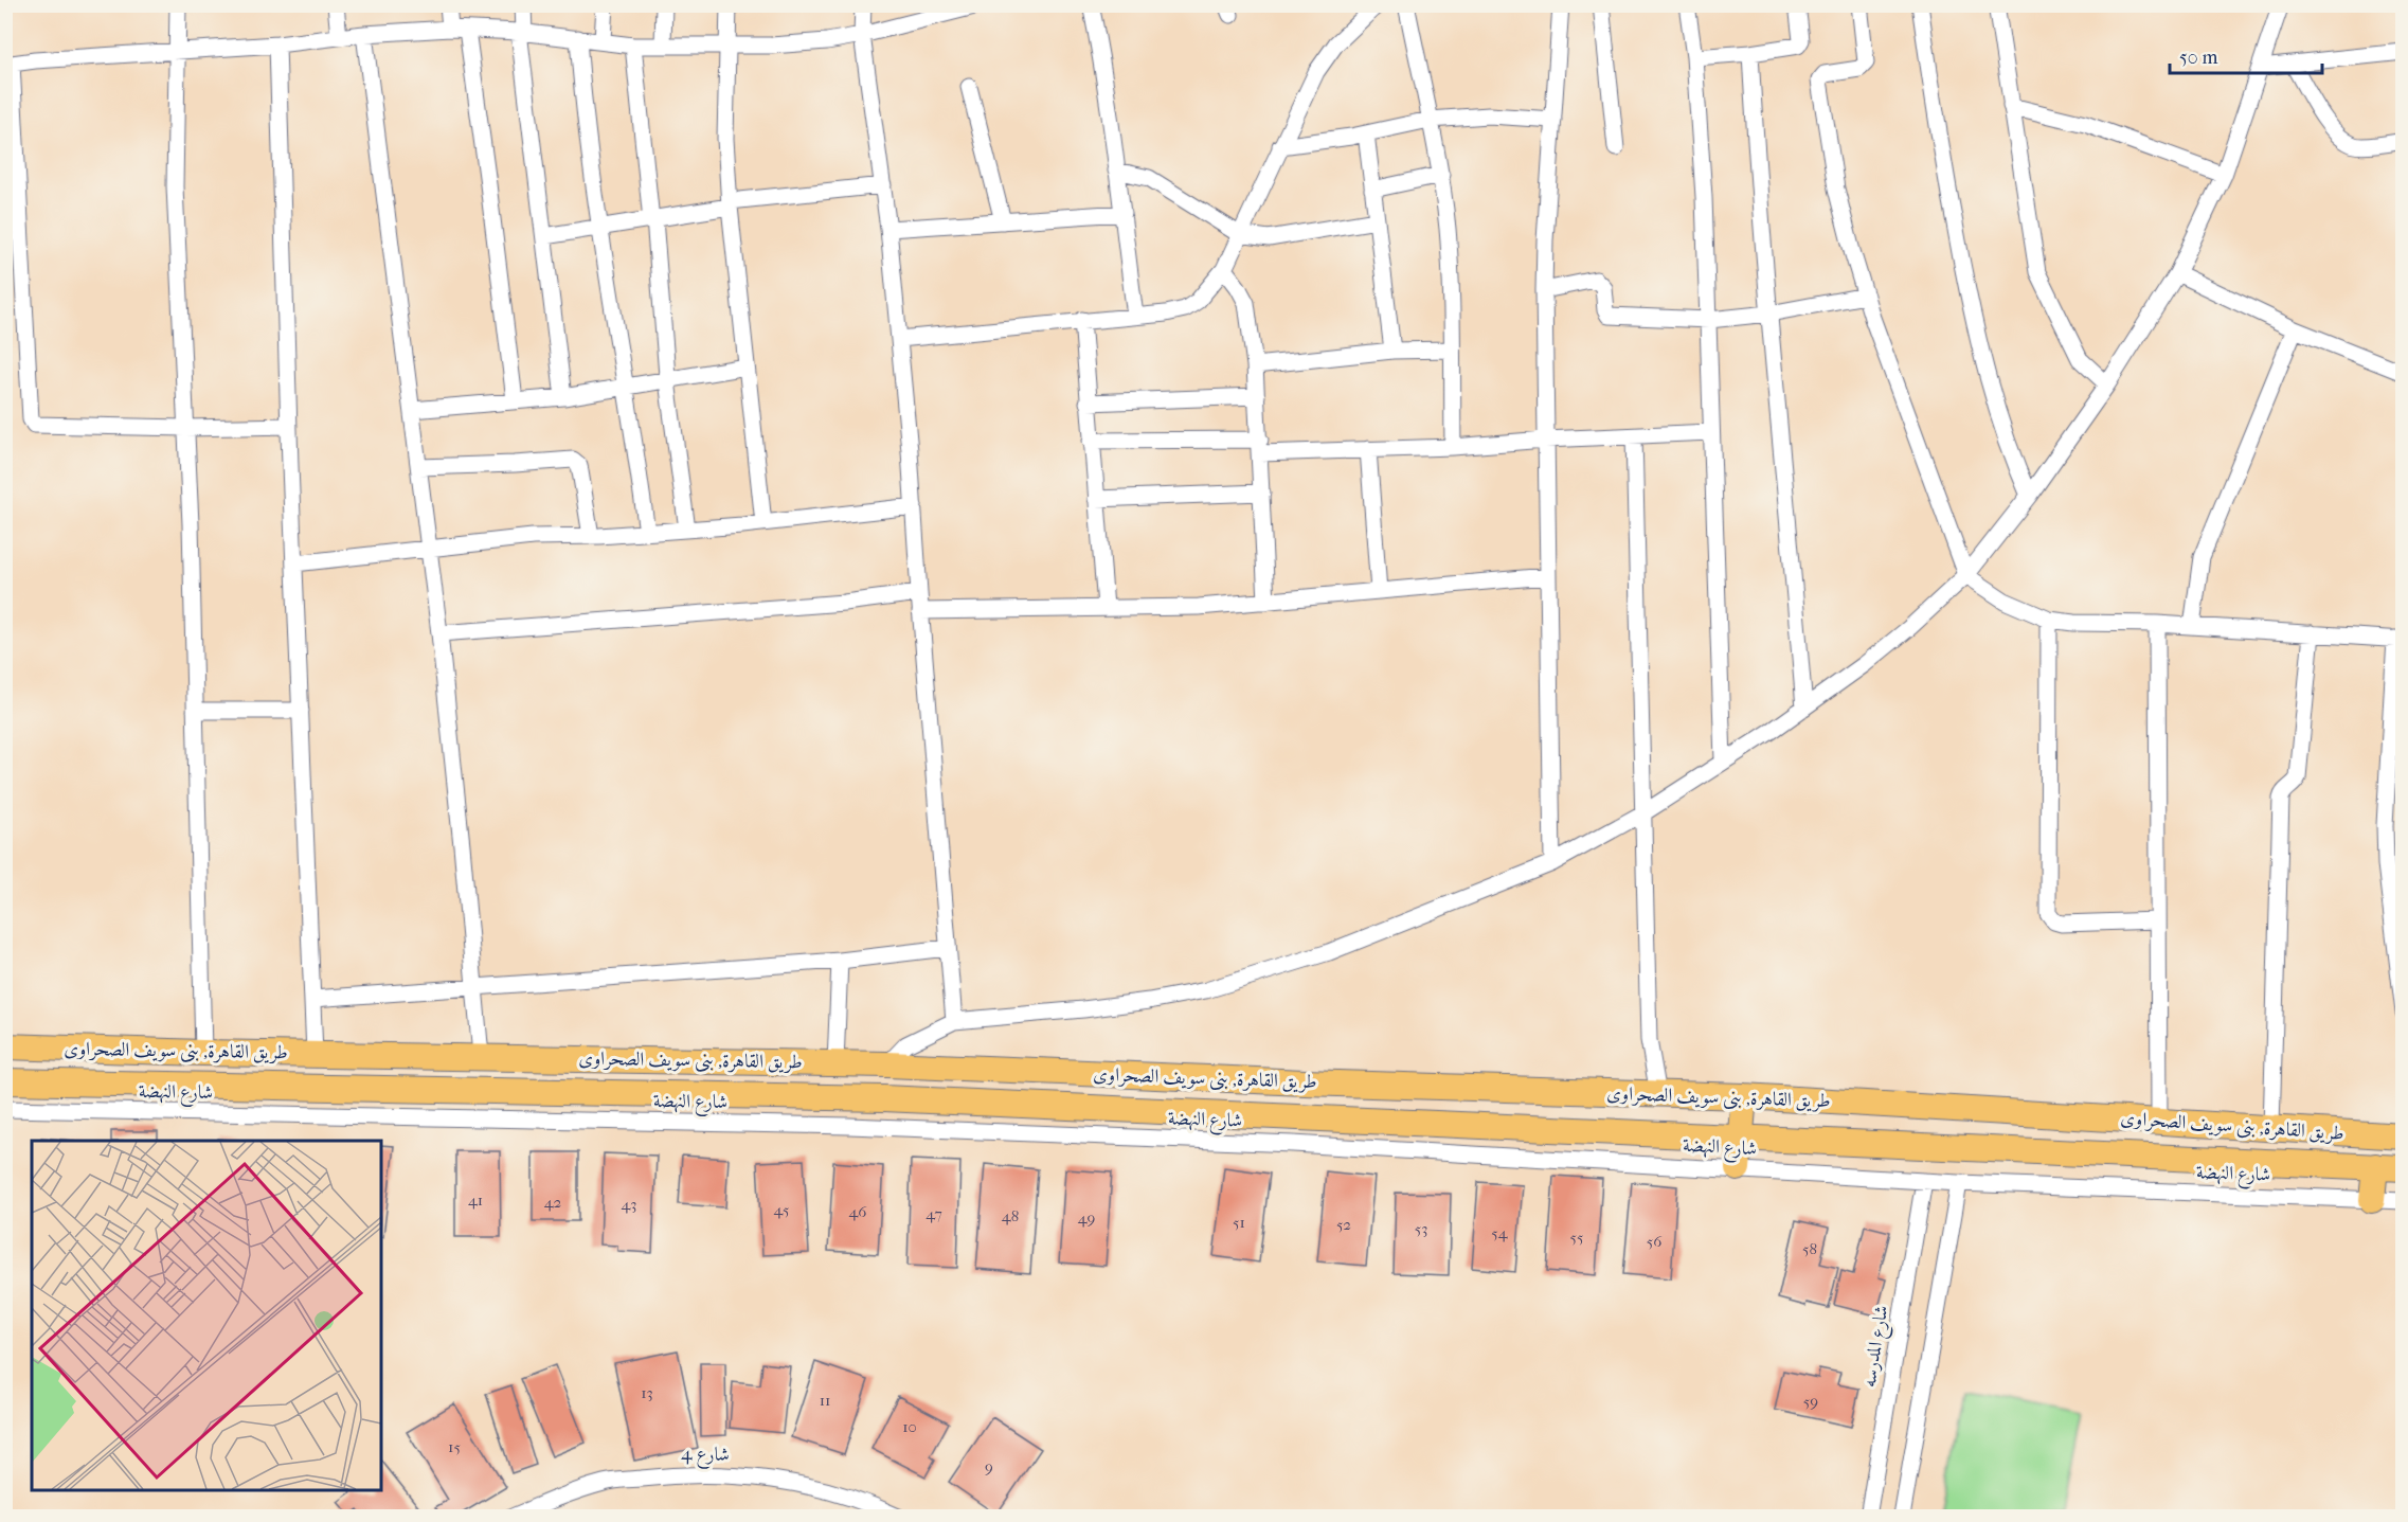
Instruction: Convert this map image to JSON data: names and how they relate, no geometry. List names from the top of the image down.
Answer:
{
  "streets": {
    "main road": ["طريق القاهرة, بنى سويف الصحراوى"],
    "street": ["شارع النهضة", "شارع المدرسه", "شارع 4"]
  },
  "crossings": [
    ["شارع النهضة", "شارع المدرسه"]
  ],
  "house_numbers": [
    "41",
    "42",
    "43",
    "45",
    "46",
    "47",
    "48",
    "49",
    "51",
    "52",
    "53",
    "54",
    "55",
    "56",
    "58",
    "13",
    "11",
    "59",
    "10",
    "15",
    "9"
  ],
  "scale_bar": "50 m"
}
